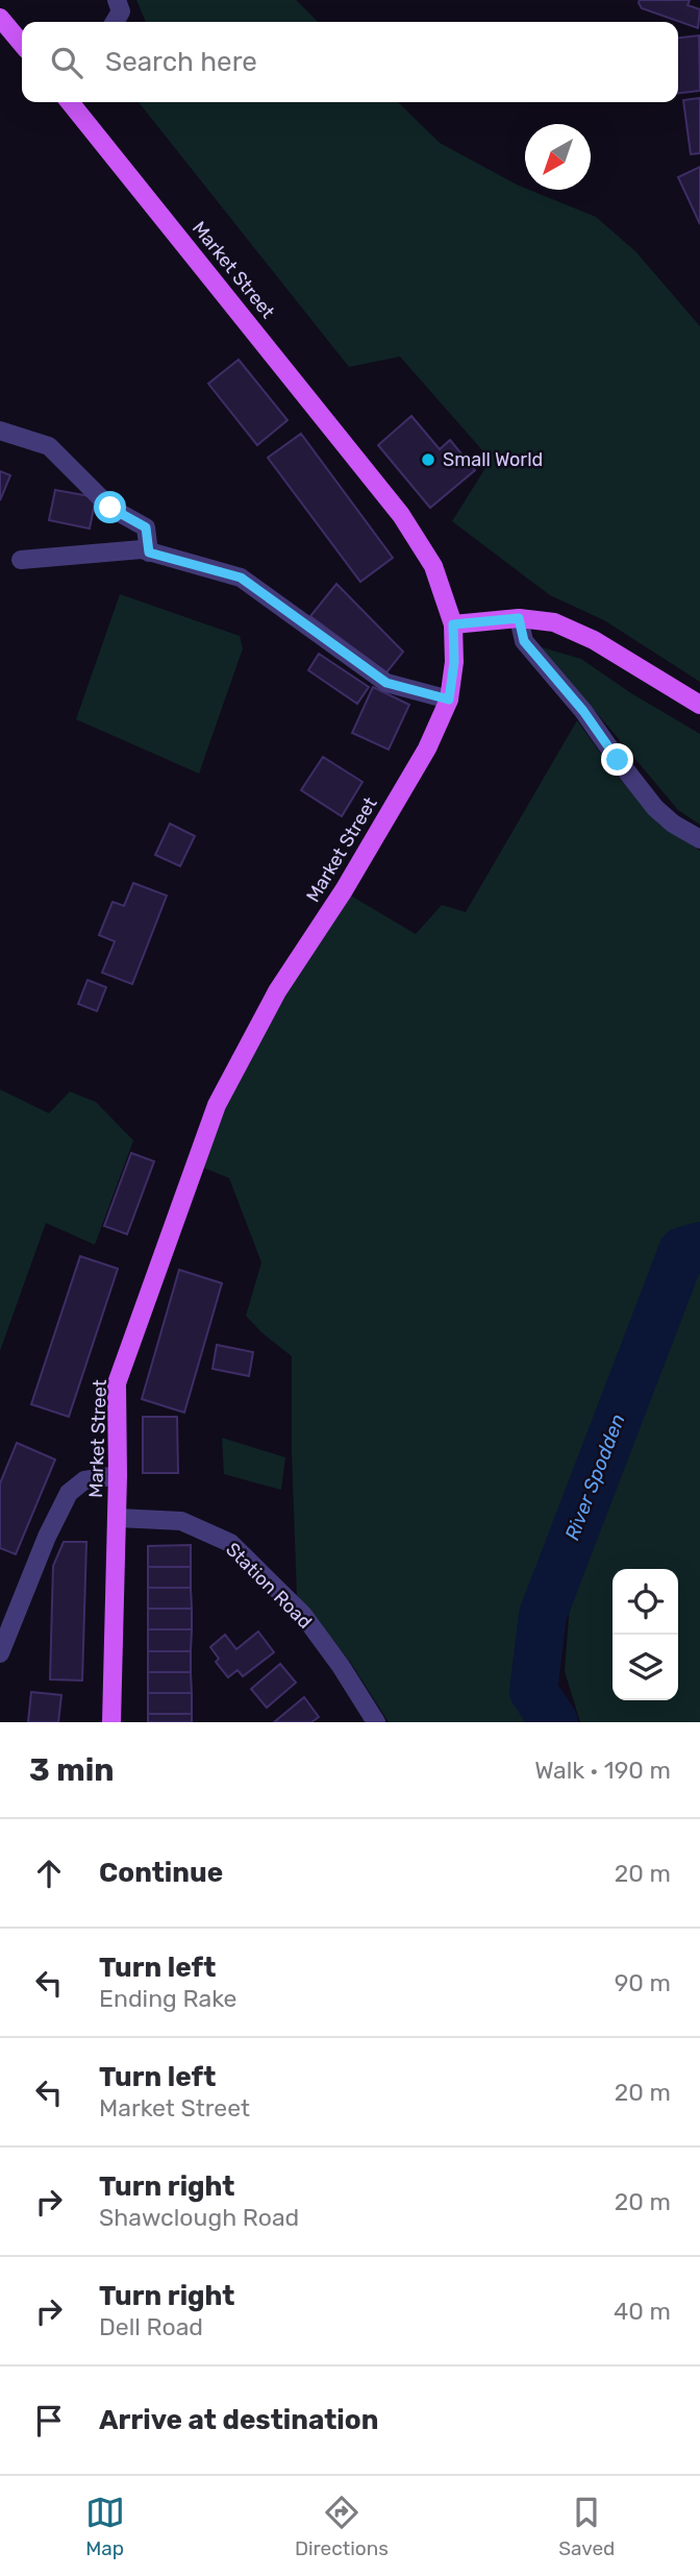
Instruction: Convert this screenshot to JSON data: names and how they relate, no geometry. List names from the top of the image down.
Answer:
{
  "streets": {
    "main road": ["Market Street"],
    "street": ["Station Road"]
  },
  "crossings": [
    ["Market Street", "Station Road"]
  ],
  "water": ["River Spodden"],
  "places": ["Small World"],
  "north": "bottom left",
  "page": {
    "search": "Search here",
    "heading": ["3 min", "Walk · 190 m"],
    "list": [
      ["Continue", "20 m"],
      ["Turn left", "Ending Rake", "90 m"],
      ["Turn left", "Market Street", "20 m"],
      ["Turn right", "Shawclough Road", "20 m"],
      ["Turn right", "Dell Road", "40 m"],
      "Arrive at destination"
    ],
    "nav": ["Map", "Directions", "Saved"]
  }
}
